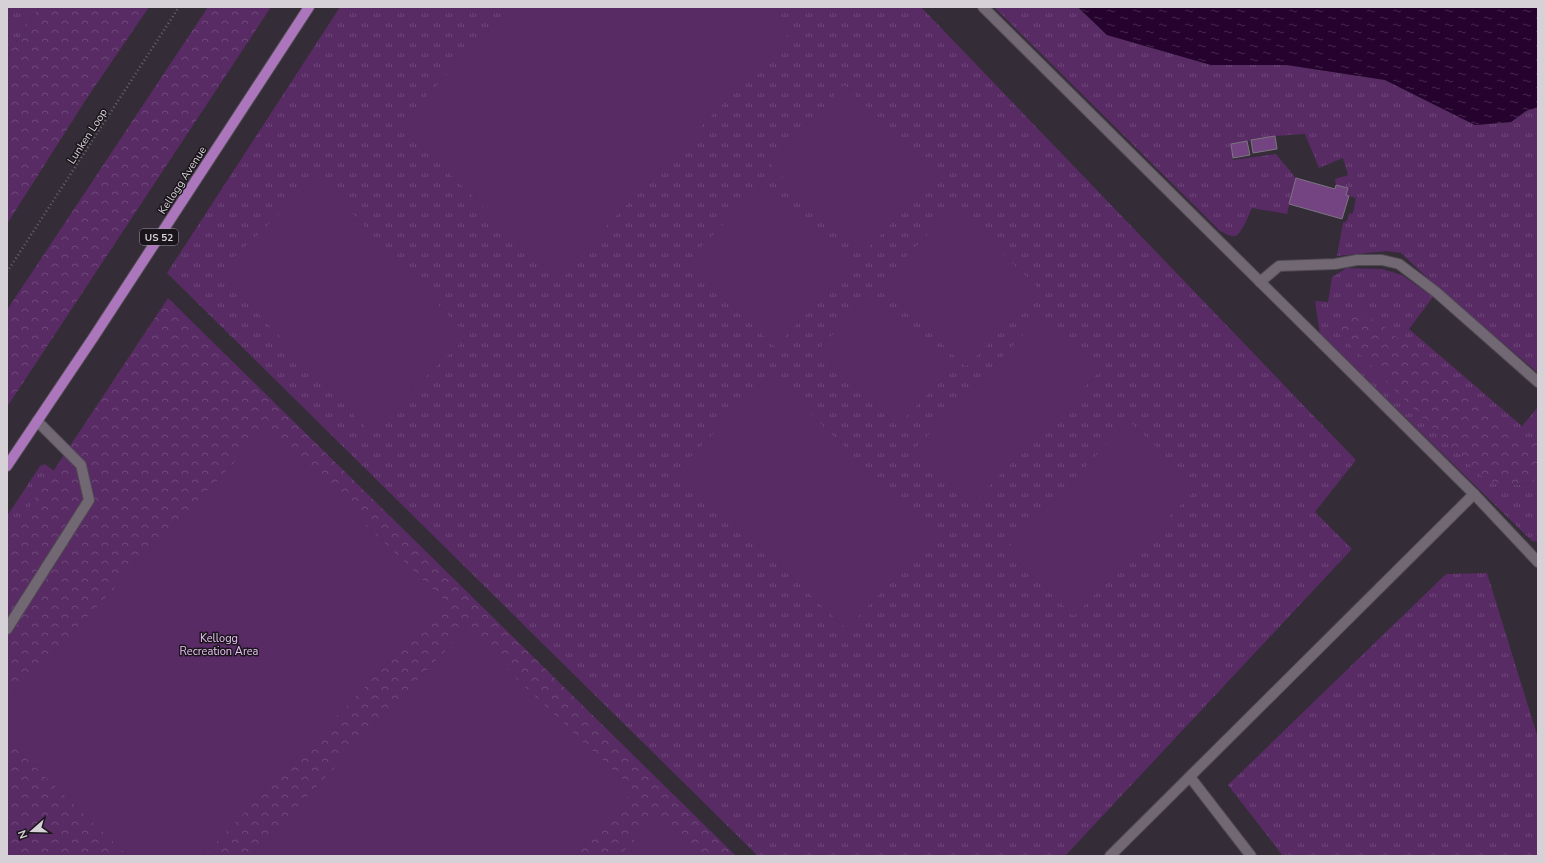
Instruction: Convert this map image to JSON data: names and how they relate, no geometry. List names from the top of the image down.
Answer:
{
  "streets": {
    "main road": ["Kellogg Avenue", "US 52"],
    "path": ["Lunken Loop"]
  },
  "parks": ["Kellogg Recreation Area"],
  "north": "left"
}
